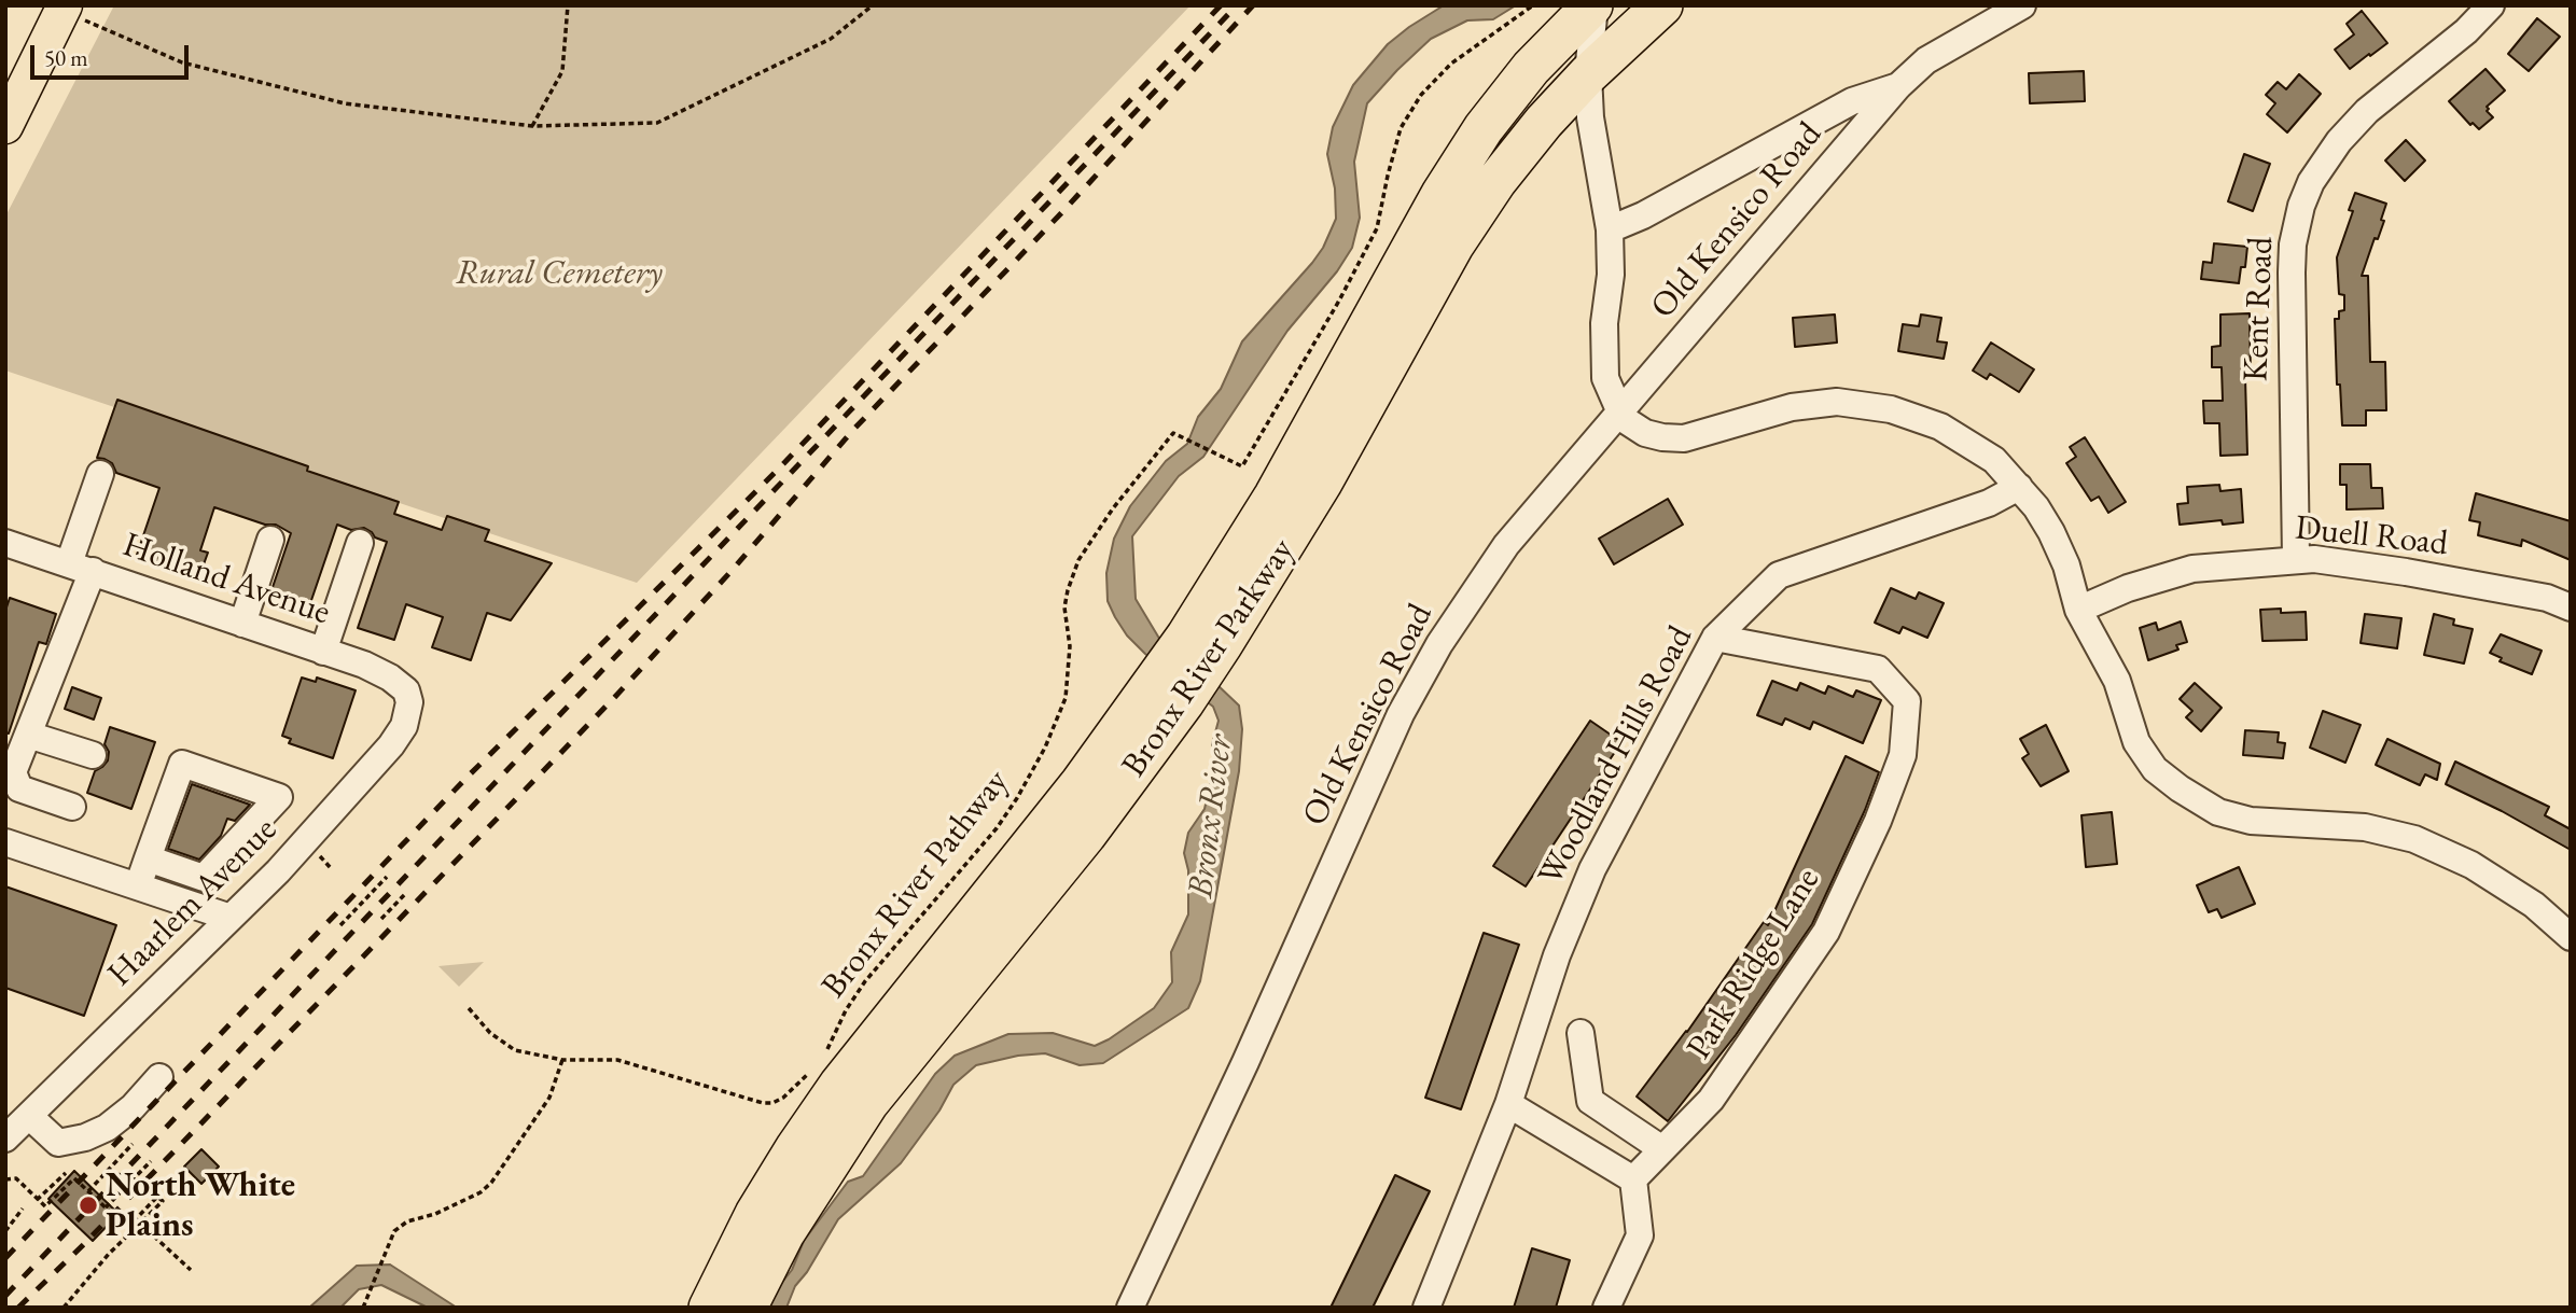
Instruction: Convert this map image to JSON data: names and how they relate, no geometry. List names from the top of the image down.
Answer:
{
  "streets": {
    "highway": ["Bronx River Parkway"],
    "street": [
      "Old Kensico Road",
      "Kent Road",
      "Duell Road",
      "Holland Avenue",
      "Woodland Hills Road",
      "Haarlem Avenue",
      "Park Ridge Lane"
    ],
    "path": ["Bronx River Pathway"]
  },
  "crossings": [
    ["Kent Road", "Duell Road"],
    ["Holland Avenue", "Haarlem Avenue"],
    ["Woodland Hills Road", "Park Ridge Lane"]
  ],
  "water": ["Bronx River"],
  "parks": ["Rural Cemetery"],
  "places": ["North White Plains"],
  "scale_bar": "50 m"
}
